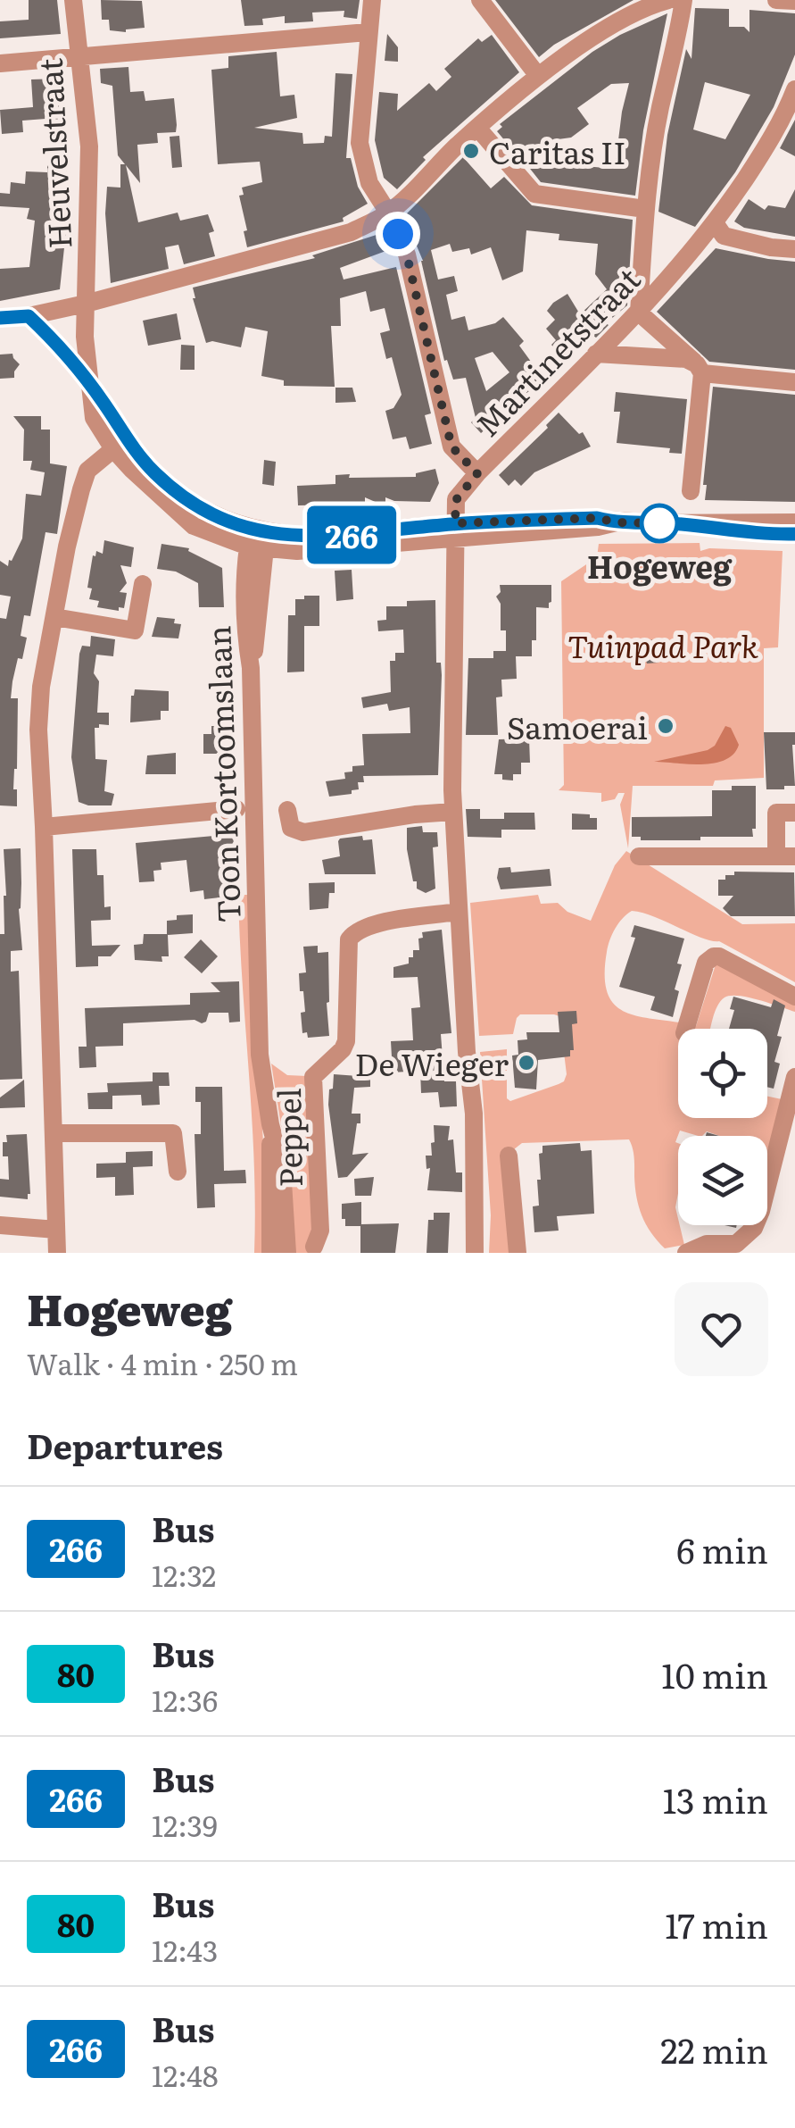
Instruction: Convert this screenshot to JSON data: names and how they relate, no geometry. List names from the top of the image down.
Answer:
{
  "streets": {
    "street": [
      "Heuvelstraat",
      "Martinetstraat",
      "Toon Kortoomslaan",
      "Peppel"
    ]
  },
  "crossings": [
    ["Heuvelstraat", "Toon Kortoomslaan"],
    ["Martinetstraat", "Peppel"]
  ],
  "parks": ["Tuinpad Park"],
  "places": [
    "Caritas II",
    "Hogeweg",
    "Samoerai",
    "De Wieger"
  ],
  "lines": ["bus line 266"],
  "page": {
    "on_map": "266",
    "heading": [
      ["Hogeweg", "Walk · 4 min · 250 m"],
      "Departures"
    ],
    "list": [
      {
        "mark": "266",
        "name": "Bus",
        "note": "12:32",
        "value": "6 min"
      },
      {
        "mark": "80",
        "name": "Bus",
        "note": "12:36",
        "value": "10 min"
      },
      {
        "mark": "266",
        "name": "Bus",
        "note": "12:39",
        "value": "13 min"
      },
      {
        "mark": "80",
        "name": "Bus",
        "note": "12:43",
        "value": "17 min"
      },
      {
        "mark": "266",
        "name": "Bus",
        "note": "12:48",
        "value": "22 min"
      }
    ]
  }
}
